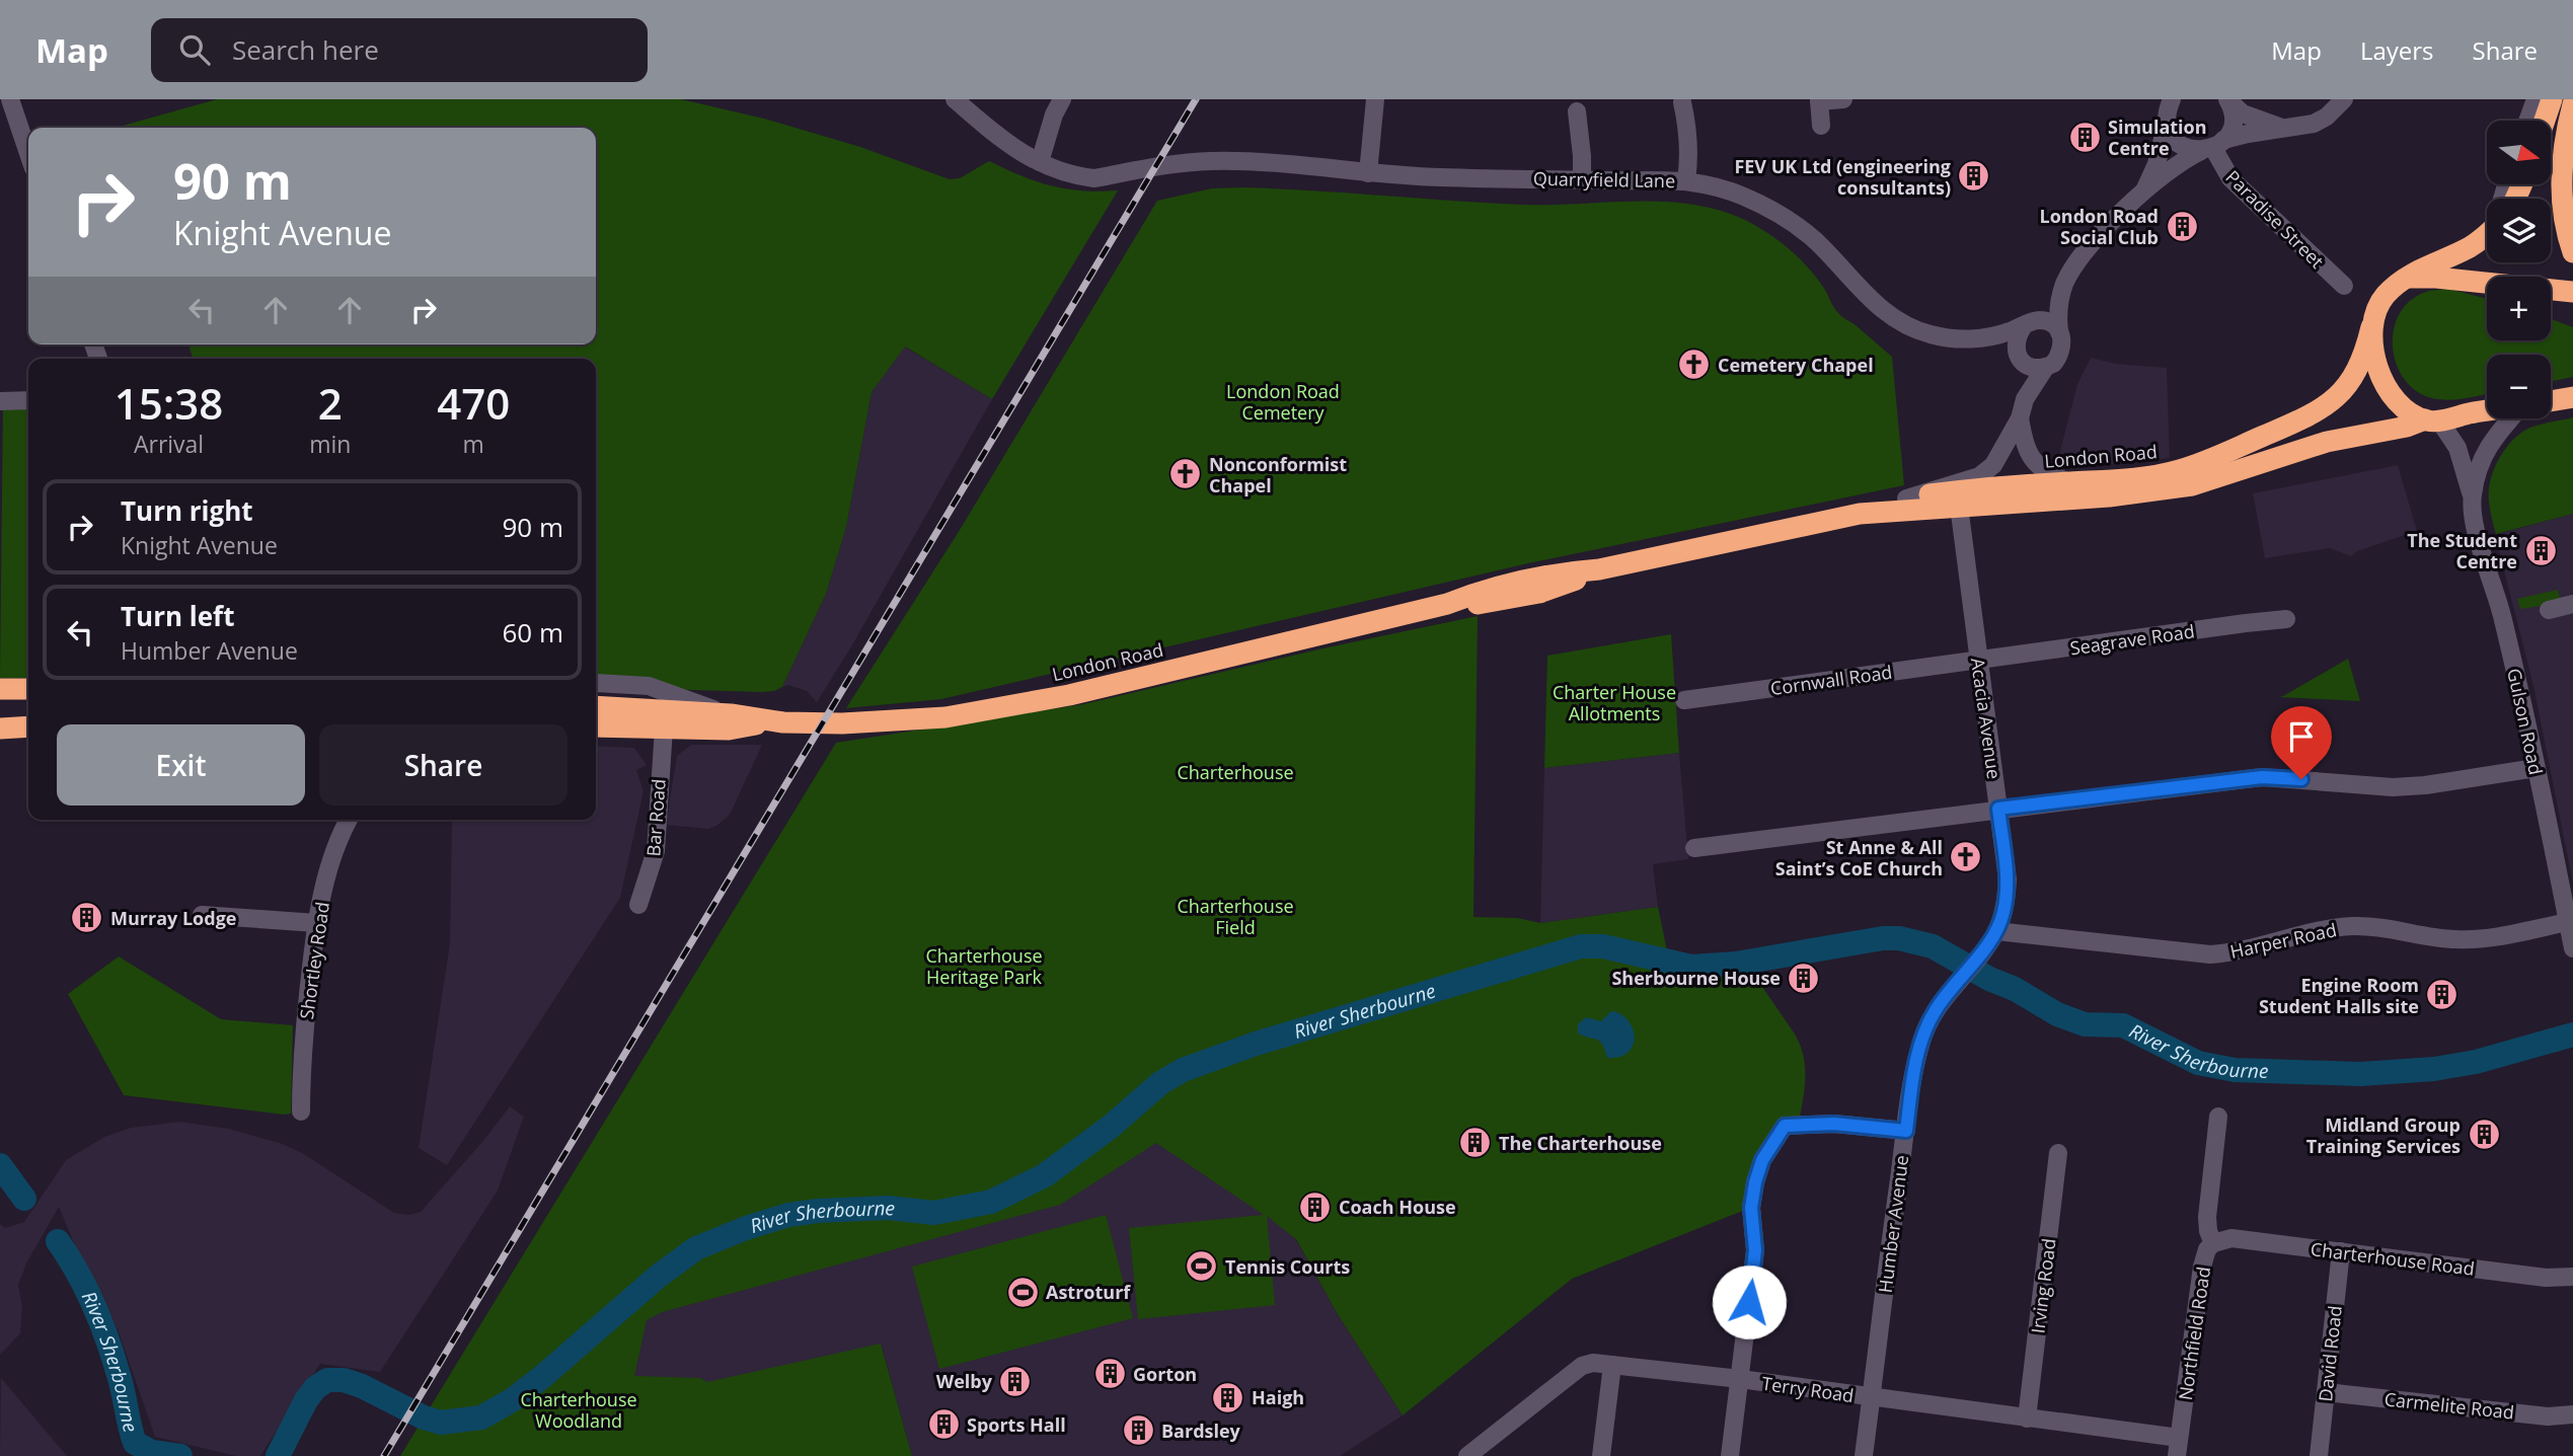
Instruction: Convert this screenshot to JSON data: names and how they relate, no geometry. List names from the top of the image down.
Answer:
{
  "streets": {
    "highway": ["London Road"],
    "street": [
      "Quarryfield Lane",
      "Paradise Street",
      "Seagrave Road",
      "Cornwall Road",
      "Acacia Avenue",
      "Gulson Road",
      "Bar Road",
      "Harper Road",
      "Shortley Road",
      "Humber Avenue",
      "Charterhouse Road",
      "Irving Road",
      "Northfield Road",
      "David Road",
      "Terry Road",
      "Carmelite Road"
    ]
  },
  "crossings": [
    ["London Road", "Acacia Avenue"],
    ["London Road", "Gulson Road"],
    ["London Road", "Bar Road"],
    ["Seagrave Road", "Cornwall Road"],
    ["Seagrave Road", "Acacia Avenue"],
    ["Cornwall Road", "Acacia Avenue"],
    ["Acacia Avenue", "Harper Road"],
    ["Acacia Avenue", "Humber Avenue"],
    ["Gulson Road", "Harper Road"],
    ["Harper Road", "Humber Avenue"],
    ["Humber Avenue", "Terry Road"],
    ["Charterhouse Road", "Northfield Road"],
    ["Charterhouse Road", "David Road"],
    ["Irving Road", "Terry Road"],
    ["Northfield Road", "Terry Road"],
    ["David Road", "Carmelite Road"]
  ],
  "water": ["River Sherbourne"],
  "parks": [
    "London Road Cemetery",
    "Charter House Allotments",
    "Charterhouse",
    "Charterhouse Field",
    "Charterhouse Heritage Park",
    "Charterhouse Woodland"
  ],
  "places": {
    "building": [
      "Simulation Centre",
      "FEV UK Ltd (engineering consultants)",
      "London Road Social Club",
      "The Student Centre",
      "Murray Lodge",
      "Sherbourne House",
      "Engine Room Student Halls site",
      "Midland Group Training Services",
      "The Charterhouse",
      "Coach House",
      "Gorton",
      "Welby",
      "Haigh",
      "Sports Hall",
      "Bardsley"
    ],
    "church": ["Cemetery Chapel", "Nonconformist Chapel", "St Anne & All Saint’s CoE Church"],
    "sports": ["Tennis Courts", "Astroturf"]
  },
  "north": "right",
  "page": {
    "header": "Map",
    "search": "Search here",
    "nav": ["Map", "Layers", "Share"],
    "map_buttons": ["+", "−"],
    "turn": ["90 m", "Knight Avenue"],
    "eta": [
      "15:38",
      "Arrival",
      "2",
      "min",
      "470",
      "m"
    ],
    "list": [
      {
        "name": "Turn right",
        "note": "Knight Avenue",
        "value": "90 m"
      },
      {
        "name": "Turn left",
        "note": "Humber Avenue",
        "value": "60 m"
      }
    ],
    "buttons": ["Exit", "Share"]
  }
}
